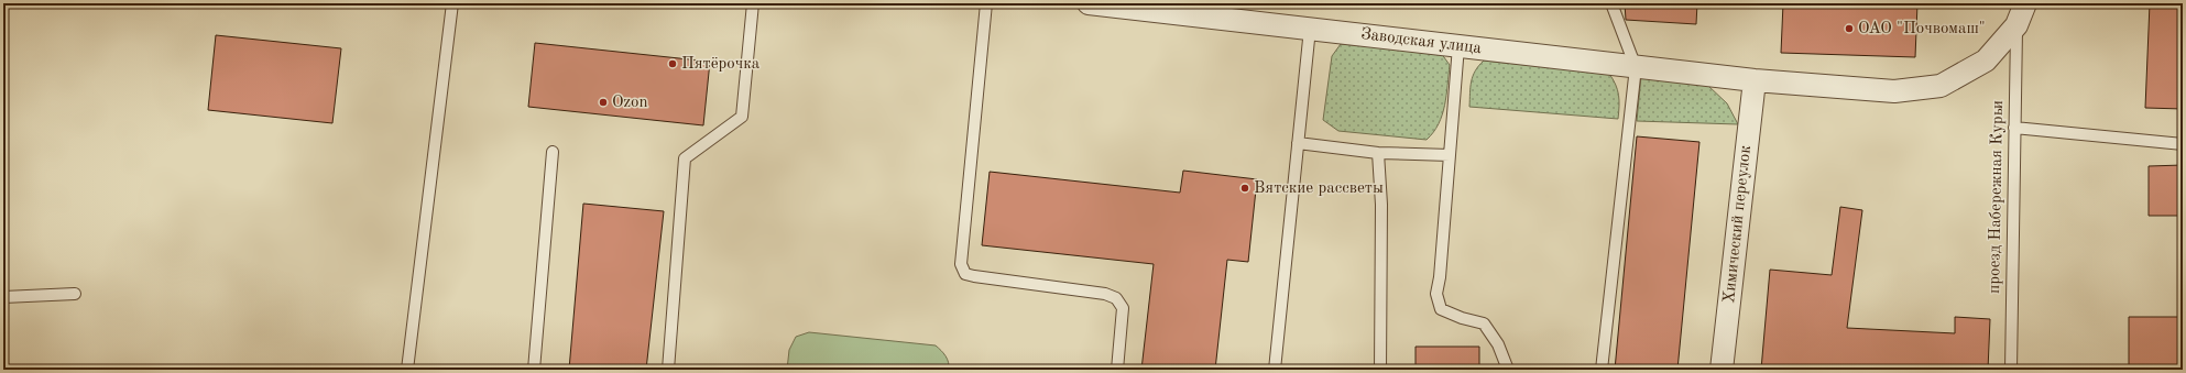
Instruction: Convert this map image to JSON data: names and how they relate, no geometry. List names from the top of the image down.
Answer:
{
  "streets": {
    "street": ["Заводская улица", "Химический переулок"],
    "lane": ["проезд Набережная Курьи"]
  },
  "crossings": [
    ["Заводская улица", "проезд Набережная Курьи"],
    ["Заводская улица", "Химический переулок"]
  ],
  "places": [
    "ОАО \"Почвомаш\"",
    "Пятёрочка",
    "Ozon",
    "Вятские рассветы"
  ]
}
